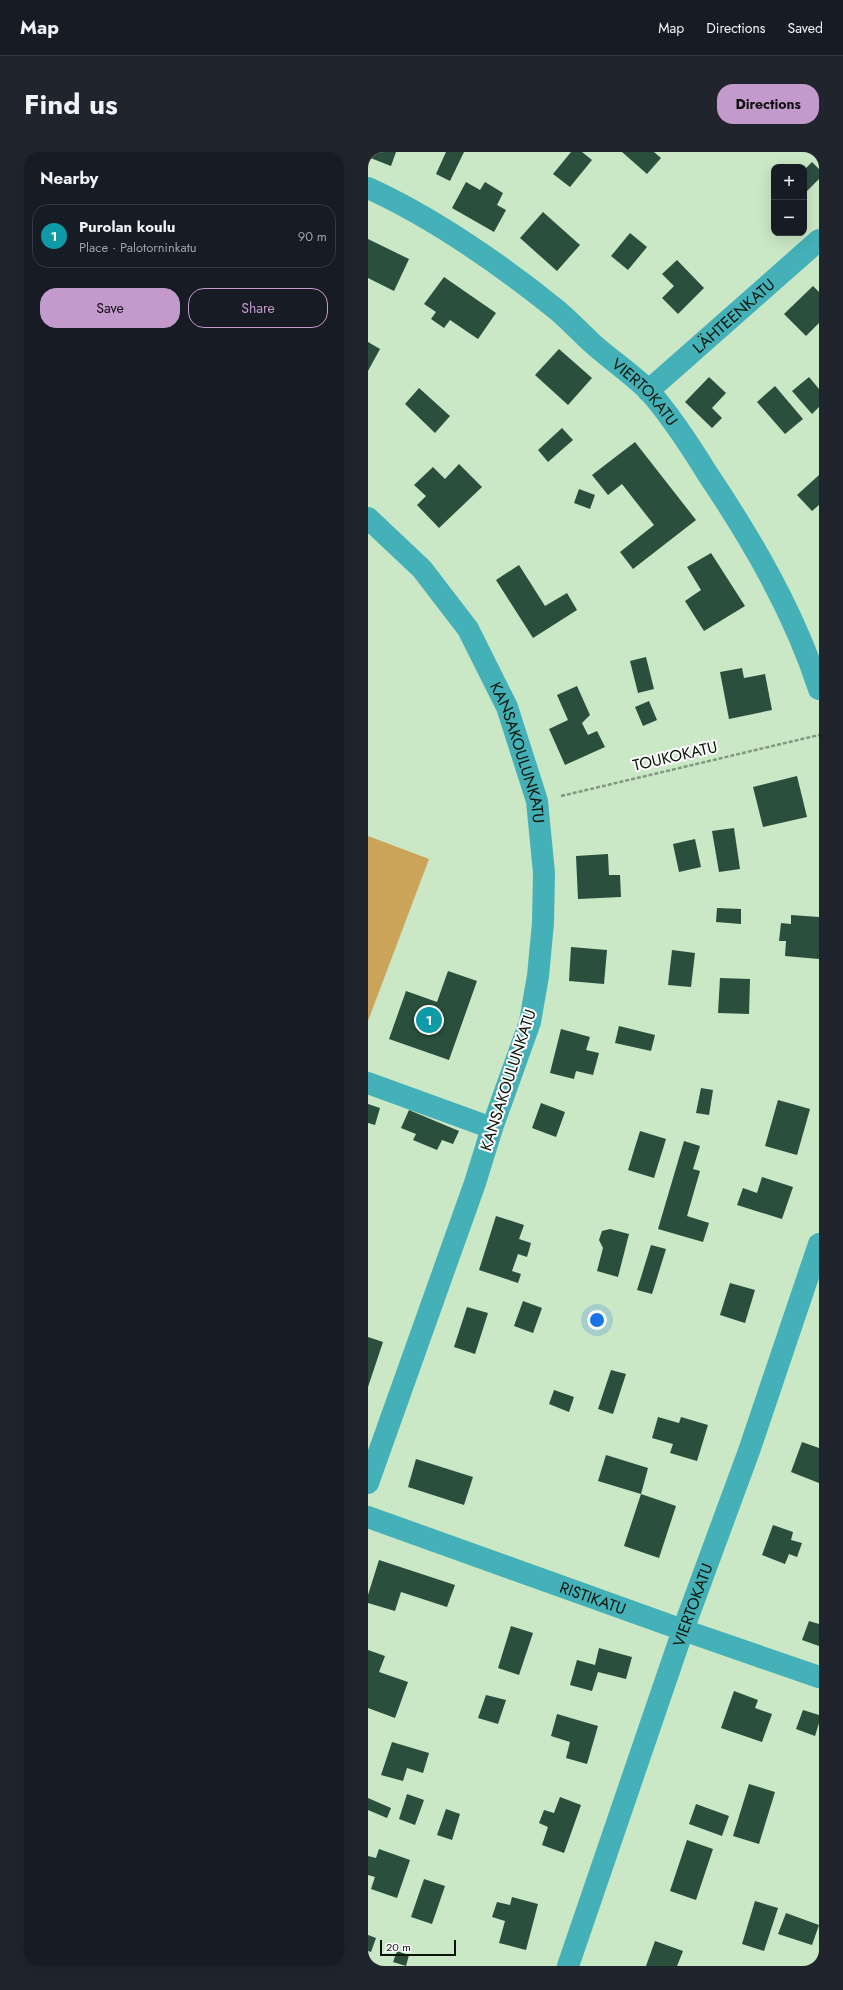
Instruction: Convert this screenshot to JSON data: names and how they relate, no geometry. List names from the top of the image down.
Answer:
{
  "streets": {
    "street": [
      "LÄHTEENKATU",
      "VIERTOKATU",
      "KANSAKOULUNKATU",
      "RISTIKATU"
    ],
    "path": ["TOUKOKATU"]
  },
  "crossings": [
    ["LÄHTEENKATU", "VIERTOKATU"],
    ["VIERTOKATU", "RISTIKATU"],
    ["KANSAKOULUNKATU", "TOUKOKATU"]
  ],
  "scale_bar": "20 m",
  "page": {
    "header": "Map",
    "nav": ["Map", "Directions", "Saved"],
    "title": "Find us",
    "buttons": [
      "Directions",
      ["Save", "Share"]
    ],
    "heading": "Nearby",
    "map_buttons": ["+", "−"],
    "list": [
      {
        "mark": "1",
        "name": "Purolan koulu",
        "note": "Place · Palotorninkatu",
        "value": "90 m"
      }
    ],
    "pins": "1",
    "scale": "20 m"
  }
}
